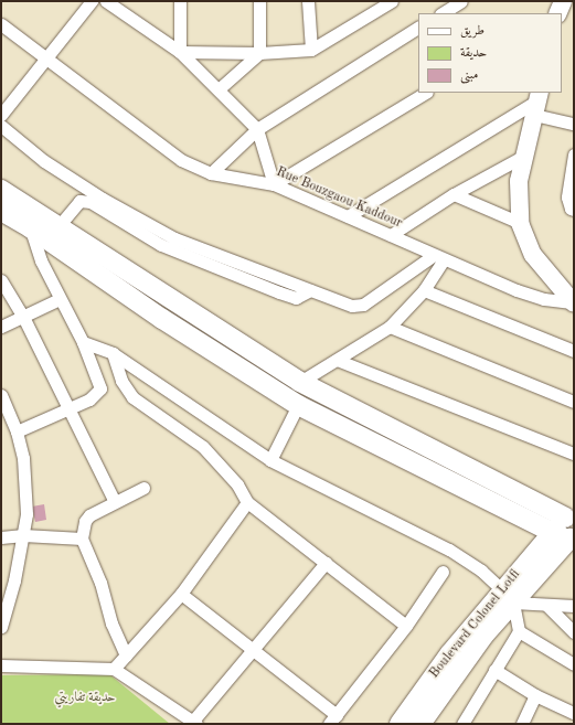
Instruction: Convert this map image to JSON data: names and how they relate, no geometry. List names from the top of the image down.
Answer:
{
  "streets": {
    "main road": ["Boulevard Colonel Lotfi"],
    "street": ["Rue Bouzgaou Kaddour"]
  },
  "parks": ["حديقة تفاريتي"],
  "legend": ["طريق", "حديقة", "مبنى"]
}
